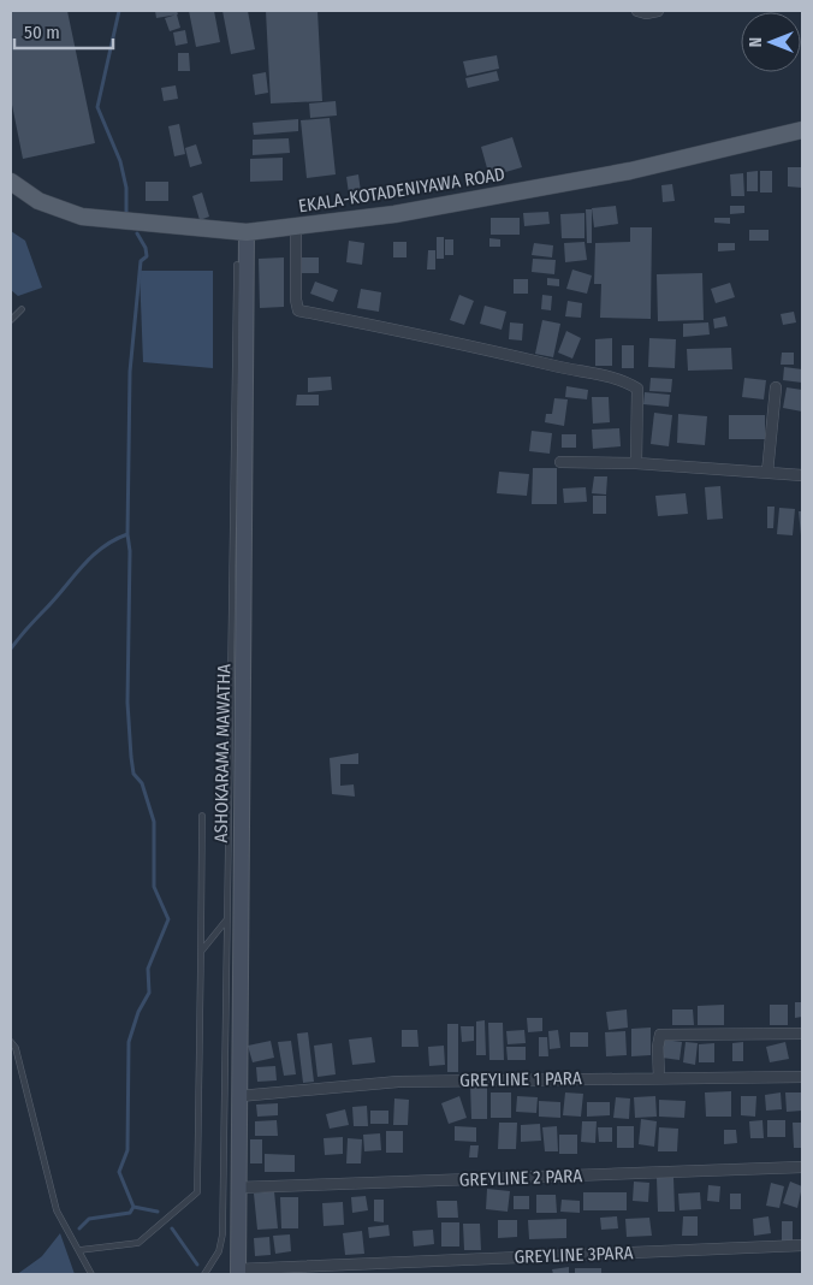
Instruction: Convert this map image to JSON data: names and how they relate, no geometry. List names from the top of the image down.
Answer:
{
  "streets": {
    "main road": ["EKALA-KOTADENIYAWA ROAD"],
    "street": [
      "ASHOKARAMA MAWATHA",
      "GREYLINE 1 PARA",
      "GREYLINE 2 PARA",
      "GREYLINE 3PARA"
    ]
  },
  "crossings": [
    ["EKALA-KOTADENIYAWA ROAD", "ASHOKARAMA MAWATHA"],
    ["ASHOKARAMA MAWATHA", "GREYLINE 1 PARA"],
    ["ASHOKARAMA MAWATHA", "GREYLINE 2 PARA"],
    ["ASHOKARAMA MAWATHA", "GREYLINE 3PARA"]
  ],
  "scale_bar": "50 m",
  "north": "left"
}
